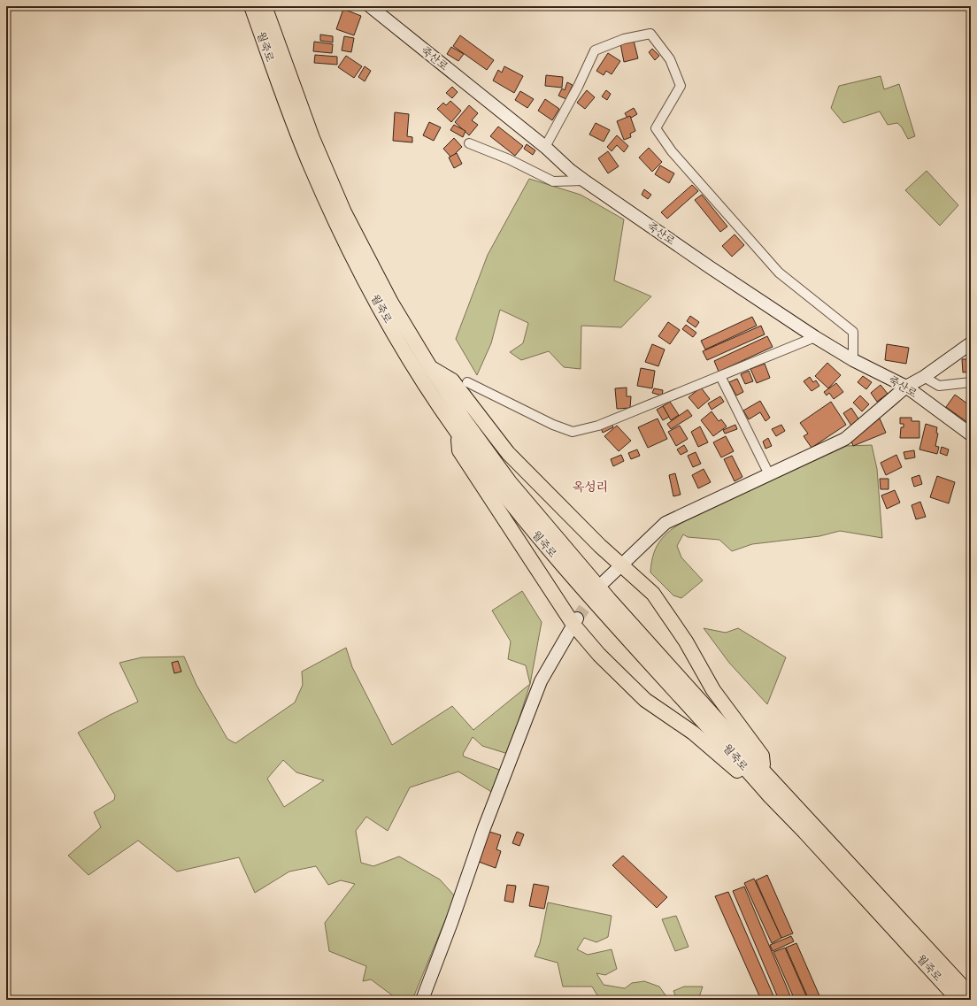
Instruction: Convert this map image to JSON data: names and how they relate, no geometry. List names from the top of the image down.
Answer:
{
  "streets": {
    "main road": ["월죽로"],
    "street": ["죽산로"]
  },
  "districts": ["옥성리"]
}
